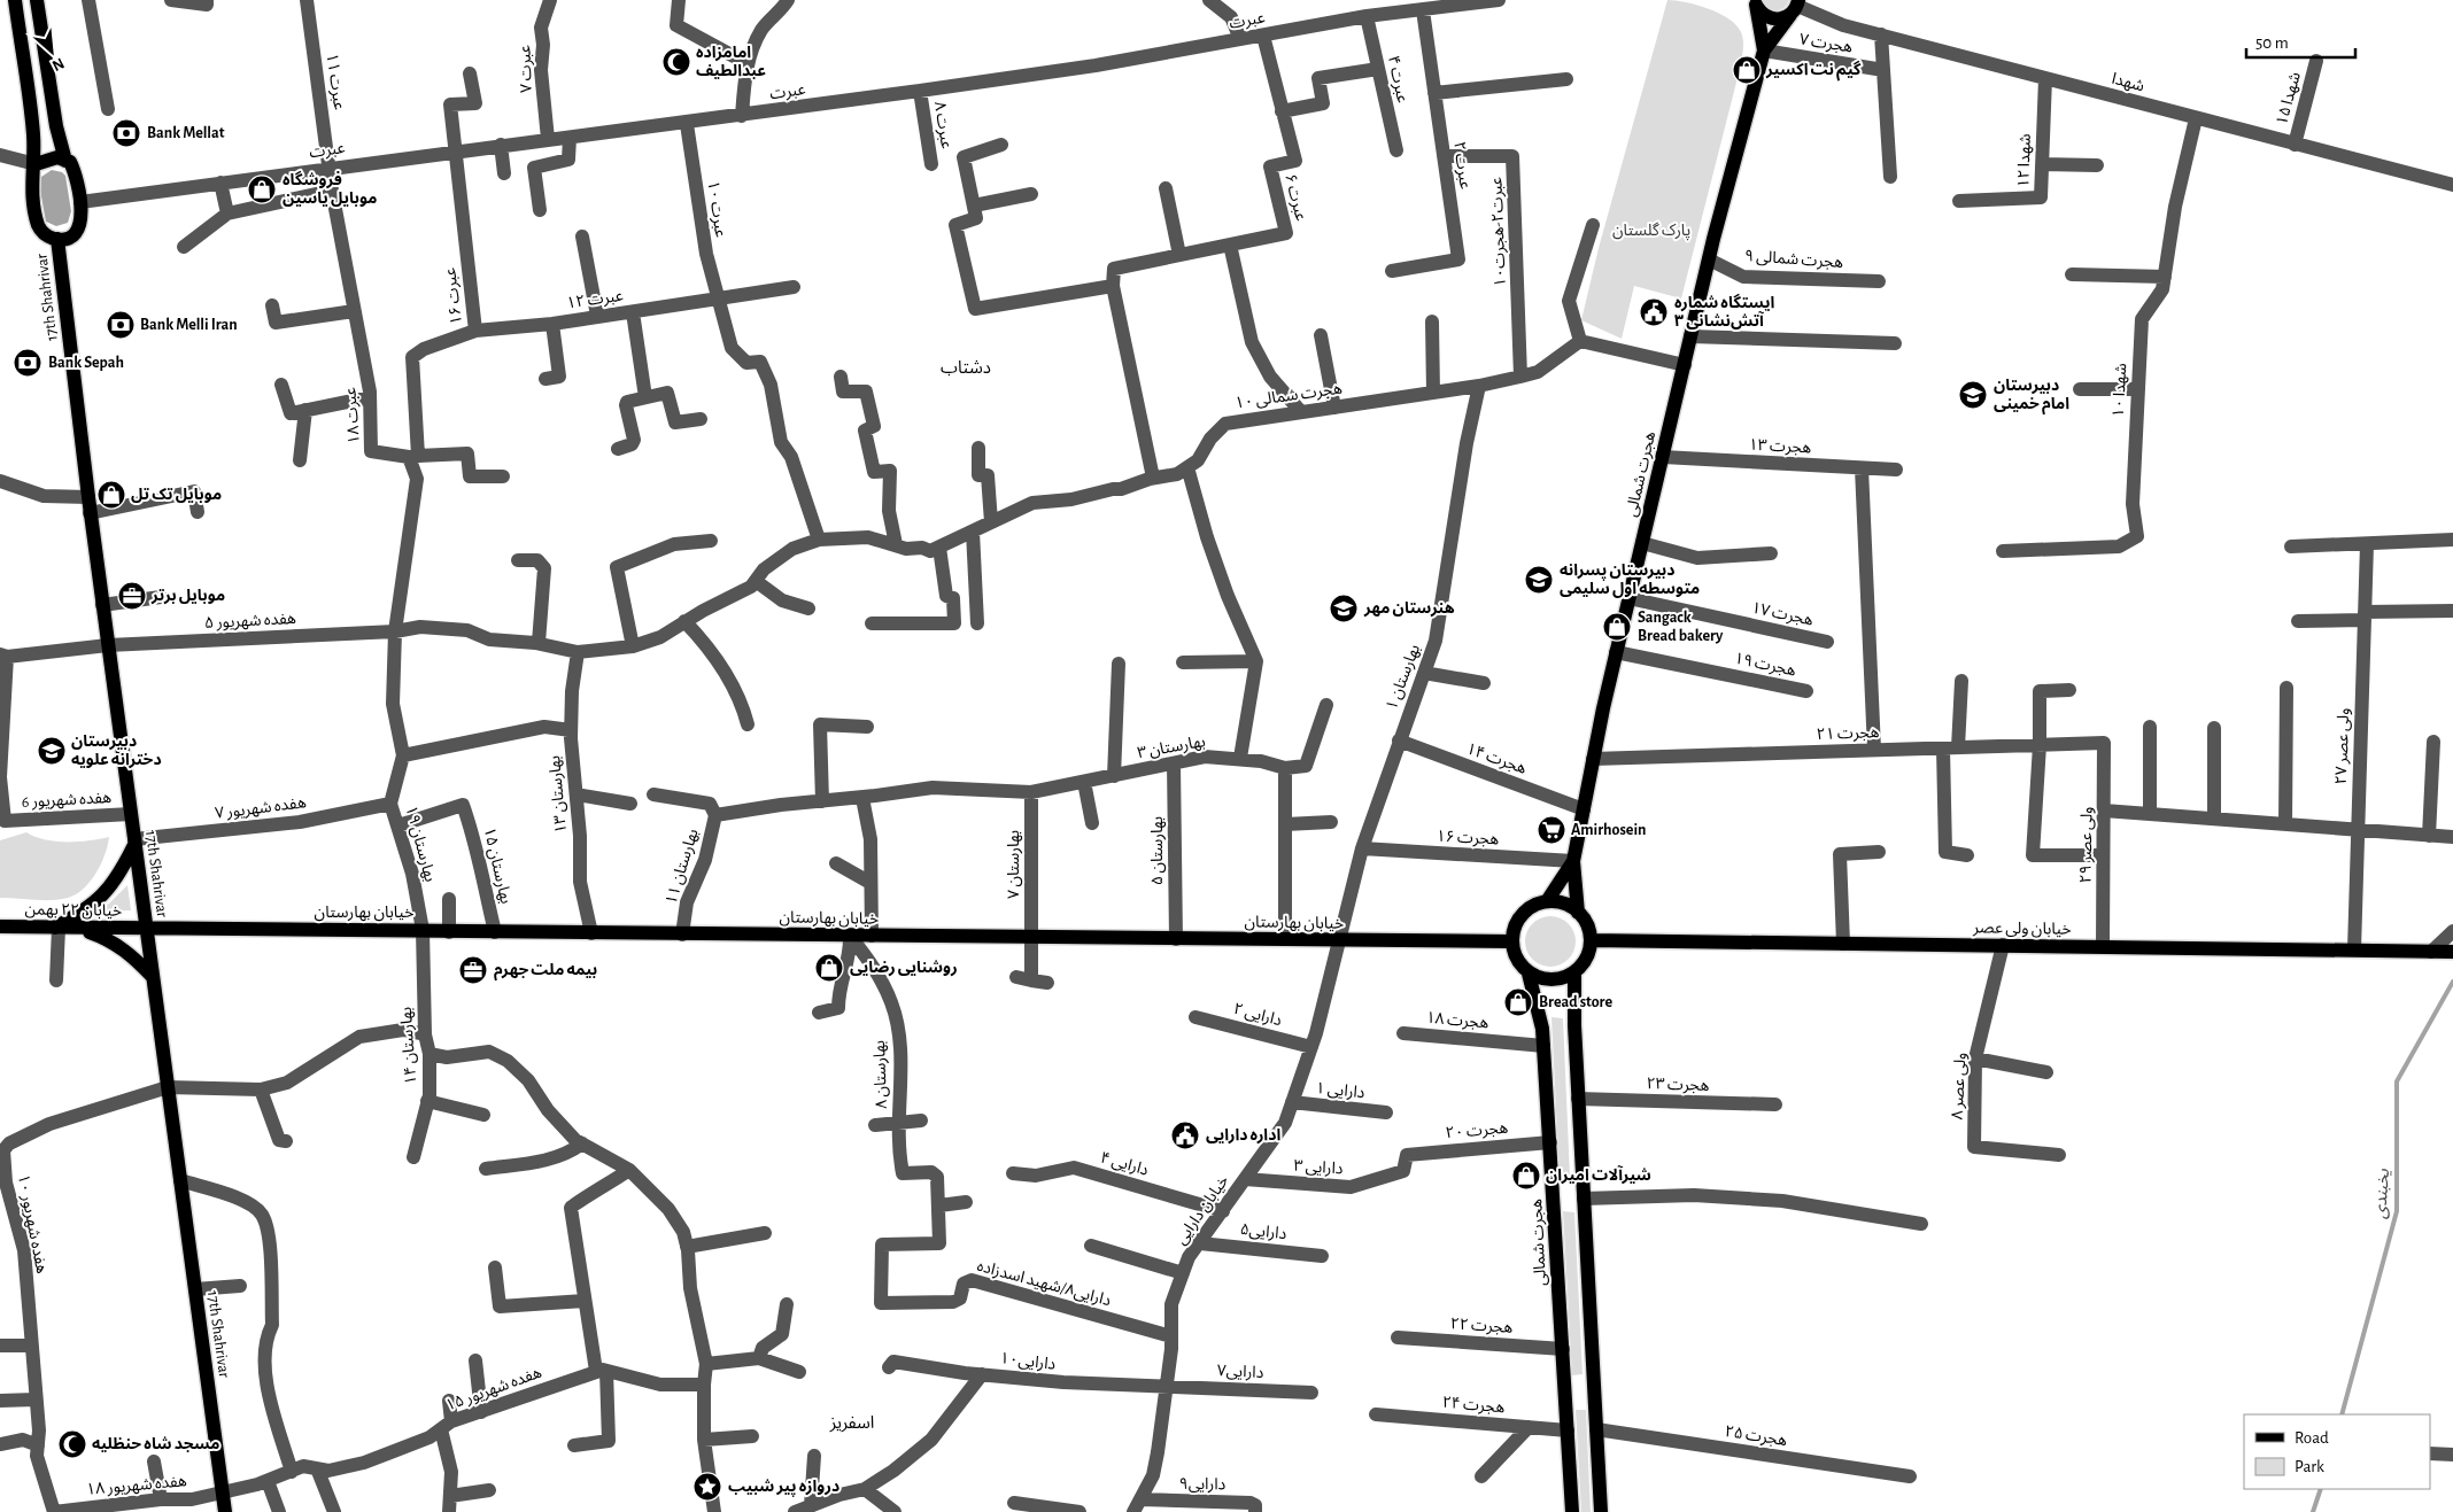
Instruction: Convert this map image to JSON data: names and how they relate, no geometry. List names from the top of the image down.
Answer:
{
  "streets": {
    "main road": [
      "17th Shahrivar",
      "هجرت شمالی",
      "خیابان ۲۲ بهمن",
      "خیابان بهارستان",
      "خیابان ولی عصر"
    ],
    "street": [
      "عبرت",
      "هجرت ۷",
      "عبرت ۷",
      "عبرت ۴",
      "عبرت ۱۱",
      "شهدا",
      "شهدا ۱۵",
      "عبرت ۸",
      "شهدا ۱۲",
      "عبرت ۲",
      "عبرت ۶",
      "عبرت ۱۰",
      "عبرت۲-هجرت۱۰",
      "هجرت شمالی ۹",
      "عبرت ۱۶",
      "عبرت ۱۲",
      "شهدا ۱۰",
      "هجرت شمالی ۱۰",
      "عبرت ۱۸",
      "هجرت ۱۳",
      "هجرت ۱۷",
      "هفده شهریور ۵",
      "هجرت ۱۹",
      "بهارستان ۱",
      "هجرت ۲۱",
      "ولی عصر ۲۷",
      "بهارستان ۳",
      "هجرت ۱۴",
      "بهارستان ۱۳",
      "هفده شهریور 6",
      "هفده شهریور ۷",
      "هجرت ۱۶",
      "بهارستان ۱۹",
      "ولی عصر ۲۹",
      "بهارستان ۵",
      "بهارستان ۷",
      "بهارستان ۱۵",
      "بهارستان ۱۱",
      "دارایی ۲",
      "هجرت ۱۸",
      "بهارستان ۱۴",
      "بهارستان ۸",
      "هجرت ۲۳",
      "ولی عصر ۸",
      "دارایی ۱",
      "هجرت ۲۰",
      "دارایی ۴",
      "دارایی ۳",
      "خیابان دارایی",
      "هفده شهریور ۱۰",
      "دارایی۵",
      "دارایی۸/شهید اسدزاده",
      "هجرت ۲۲",
      "دارایی۱۰",
      "دارایی۷",
      "هفده شهریور ۱۵",
      "هجرت ۲۴",
      "هجرت ۲۵",
      "دارایی۹",
      "هفده شهریور ۱۸"
    ]
  },
  "crossings": [
    ["عبرت", "عبرت ۷"],
    ["عبرت", "عبرت ۴"],
    ["عبرت", "عبرت ۱۱"],
    ["عبرت", "عبرت ۸"],
    ["عبرت", "عبرت ۲"],
    ["عبرت", "عبرت ۶"],
    ["عبرت", "عبرت ۱۰"],
    ["عبرت", "عبرت ۱۶"],
    ["عبرت", "عبرت ۱۸"],
    ["هجرت ۷", "هجرت شمالی"],
    ["عبرت ۱۱", "عبرت ۱۸"],
    ["شهدا", "شهدا ۱۵"],
    ["شهدا", "شهدا ۱۲"],
    ["شهدا", "شهدا ۱۰"],
    ["عبرت ۲", "عبرت۲-هجرت۱۰"],
    ["عبرت ۱۰", "عبرت ۱۲"],
    ["عبرت ۱۰", "هجرت شمالی ۱۰"],
    ["عبرت۲-هجرت۱۰", "هجرت شمالی ۱۰"],
    ["هجرت شمالی ۹", "هجرت شمالی"],
    ["عبرت ۱۶", "عبرت ۱۲"],
    ["عبرت ۱۶", "عبرت ۱۸"],
    ["17th Shahrivar", "هفده شهریور ۵"],
    ["17th Shahrivar", "هفده شهریور 6"],
    ["17th Shahrivar", "هفده شهریور ۷"],
    ["17th Shahrivar", "خیابان ۲۲ بهمن"],
    ["17th Shahrivar", "خیابان بهارستان"],
    ["17th Shahrivar", "هفده شهریور ۱۰"],
    ["17th Shahrivar", "هفده شهریور ۱۵"],
    ["17th Shahrivar", "هفده شهریور ۱۸"],
    ["هجرت شمالی ۱۰", "هفده شهریور ۵"],
    ["هجرت شمالی ۱۰", "بهارستان ۱"],
    ["هجرت شمالی ۱۰", "بهارستان ۱۳"],
    ["هجرت ۱۳", "هجرت شمالی"],
    ["هجرت شمالی", "هجرت ۱۷"],
    ["هجرت شمالی", "هجرت ۱۹"],
    ["هجرت شمالی", "هجرت ۲۱"],
    ["هجرت شمالی", "هجرت ۱۴"],
    ["هجرت شمالی", "هجرت ۱۶"],
    ["هجرت شمالی", "خیابان بهارستان"],
    ["هجرت شمالی", "خیابان ولی عصر"],
    ["هجرت شمالی", "هجرت ۱۸"],
    ["هجرت شمالی", "هجرت ۲۰"],
    ["هجرت شمالی", "هجرت ۲۲"],
    ["هجرت شمالی", "هجرت ۲۴"],
    ["هفده شهریور ۵", "بهارستان ۱۳"],
    ["هفده شهریور ۵", "بهارستان ۱۹"],
    ["بهارستان ۱", "هجرت ۱۴"],
    ["بهارستان ۱", "هجرت ۱۶"],
    ["بهارستان ۱", "خیابان بهارستان"],
    ["بهارستان ۱", "خیابان دارایی"],
    ["هجرت ۲۱", "ولی عصر ۲۹"],
    ["ولی عصر ۲۷", "خیابان ولی عصر"],
    ["بهارستان ۳", "بهارستان ۵"],
    ["بهارستان ۳", "بهارستان ۷"],
    ["بهارستان ۳", "بهارستان ۱۱"],
    ["بهارستان ۱۳", "خیابان بهارستان"],
    ["هفده شهریور ۷", "بهارستان ۱۹"],
    ["بهارستان ۱۹", "بهارستان ۱۵"],
    ["بهارستان ۱۹", "خیابان بهارستان"],
    ["بهارستان ۱۹", "بهارستان ۱۴"],
    ["ولی عصر ۲۹", "خیابان ولی عصر"],
    ["بهارستان ۵", "خیابان بهارستان"],
    ["بهارستان ۷", "خیابان بهارستان"],
    ["بهارستان ۱۵", "خیابان بهارستان"],
    ["بهارستان ۱۱", "خیابان بهارستان"],
    ["خیابان ۲۲ بهمن", "خیابان بهارستان"],
    ["خیابان بهارستان", "خیابان ولی عصر"],
    ["خیابان بهارستان", "بهارستان ۱۴"],
    ["خیابان بهارستان", "بهارستان ۸"],
    ["خیابان بهارستان", "خیابان دارایی"],
    ["خیابان ولی عصر", "ولی عصر ۸"],
    ["دارایی ۲", "خیابان دارایی"],
    ["بهارستان ۸", "دارایی۸/شهید اسدزاده"],
    ["دارایی ۱", "خیابان دارایی"],
    ["هجرت ۲۰", "دارایی ۳"],
    ["دارایی ۴", "خیابان دارایی"],
    ["دارایی ۳", "خیابان دارایی"],
    ["خیابان دارایی", "دارایی۵"],
    ["خیابان دارایی", "دارایی۸/شهید اسدزاده"],
    ["خیابان دارایی", "دارایی۱۰"],
    ["خیابان دارایی", "دارایی۷"],
    ["خیابان دارایی", "دارایی۹"],
    ["هفده شهریور ۱۰", "هفده شهریور ۱۸"],
    ["دارایی۱۰", "دارایی۷"],
    ["هفده شهریور ۱۵", "هفده شهریور ۱۸"]
  ],
  "districts": ["دشتاب", "اسفریز"],
  "water": ["یخبندی"],
  "parks": ["پارک گلستان"],
  "places": {
    "mosque": ["امامزاده عبدالطیف", "مسجد شاه حنظلیه"],
    "shop": [
      "گیم نت اکسیر",
      "فروشگاه موبایل یاسین",
      "موبایل تک تل",
      "Sangack Bread bakery",
      "روشنایی رضایی",
      "Bread store",
      "شیرآلات امیران"
    ],
    "bank": ["Bank Mellat", "Bank Melli Iran", "Bank Sepah"],
    "public building": ["ایستگاه شماره ۳ آتش‌نشانی", "اداره دارایی"],
    "school or university": [
      "دبیرستان امام خمینی",
      "دبیرستان پسرانه متوسطه اول سلیمی",
      "هنرستان مهر",
      "دبیرستان دخترانه علویه"
    ],
    "office": ["موبایل برتر", "بیمه ملت جهرم"],
    "supermarket": ["Amirhosein"],
    "place": ["دروازه پیر شبیب"]
  },
  "legend": ["Road", "Park"],
  "scale_bar": "50 m",
  "north": "bottom right"
}
